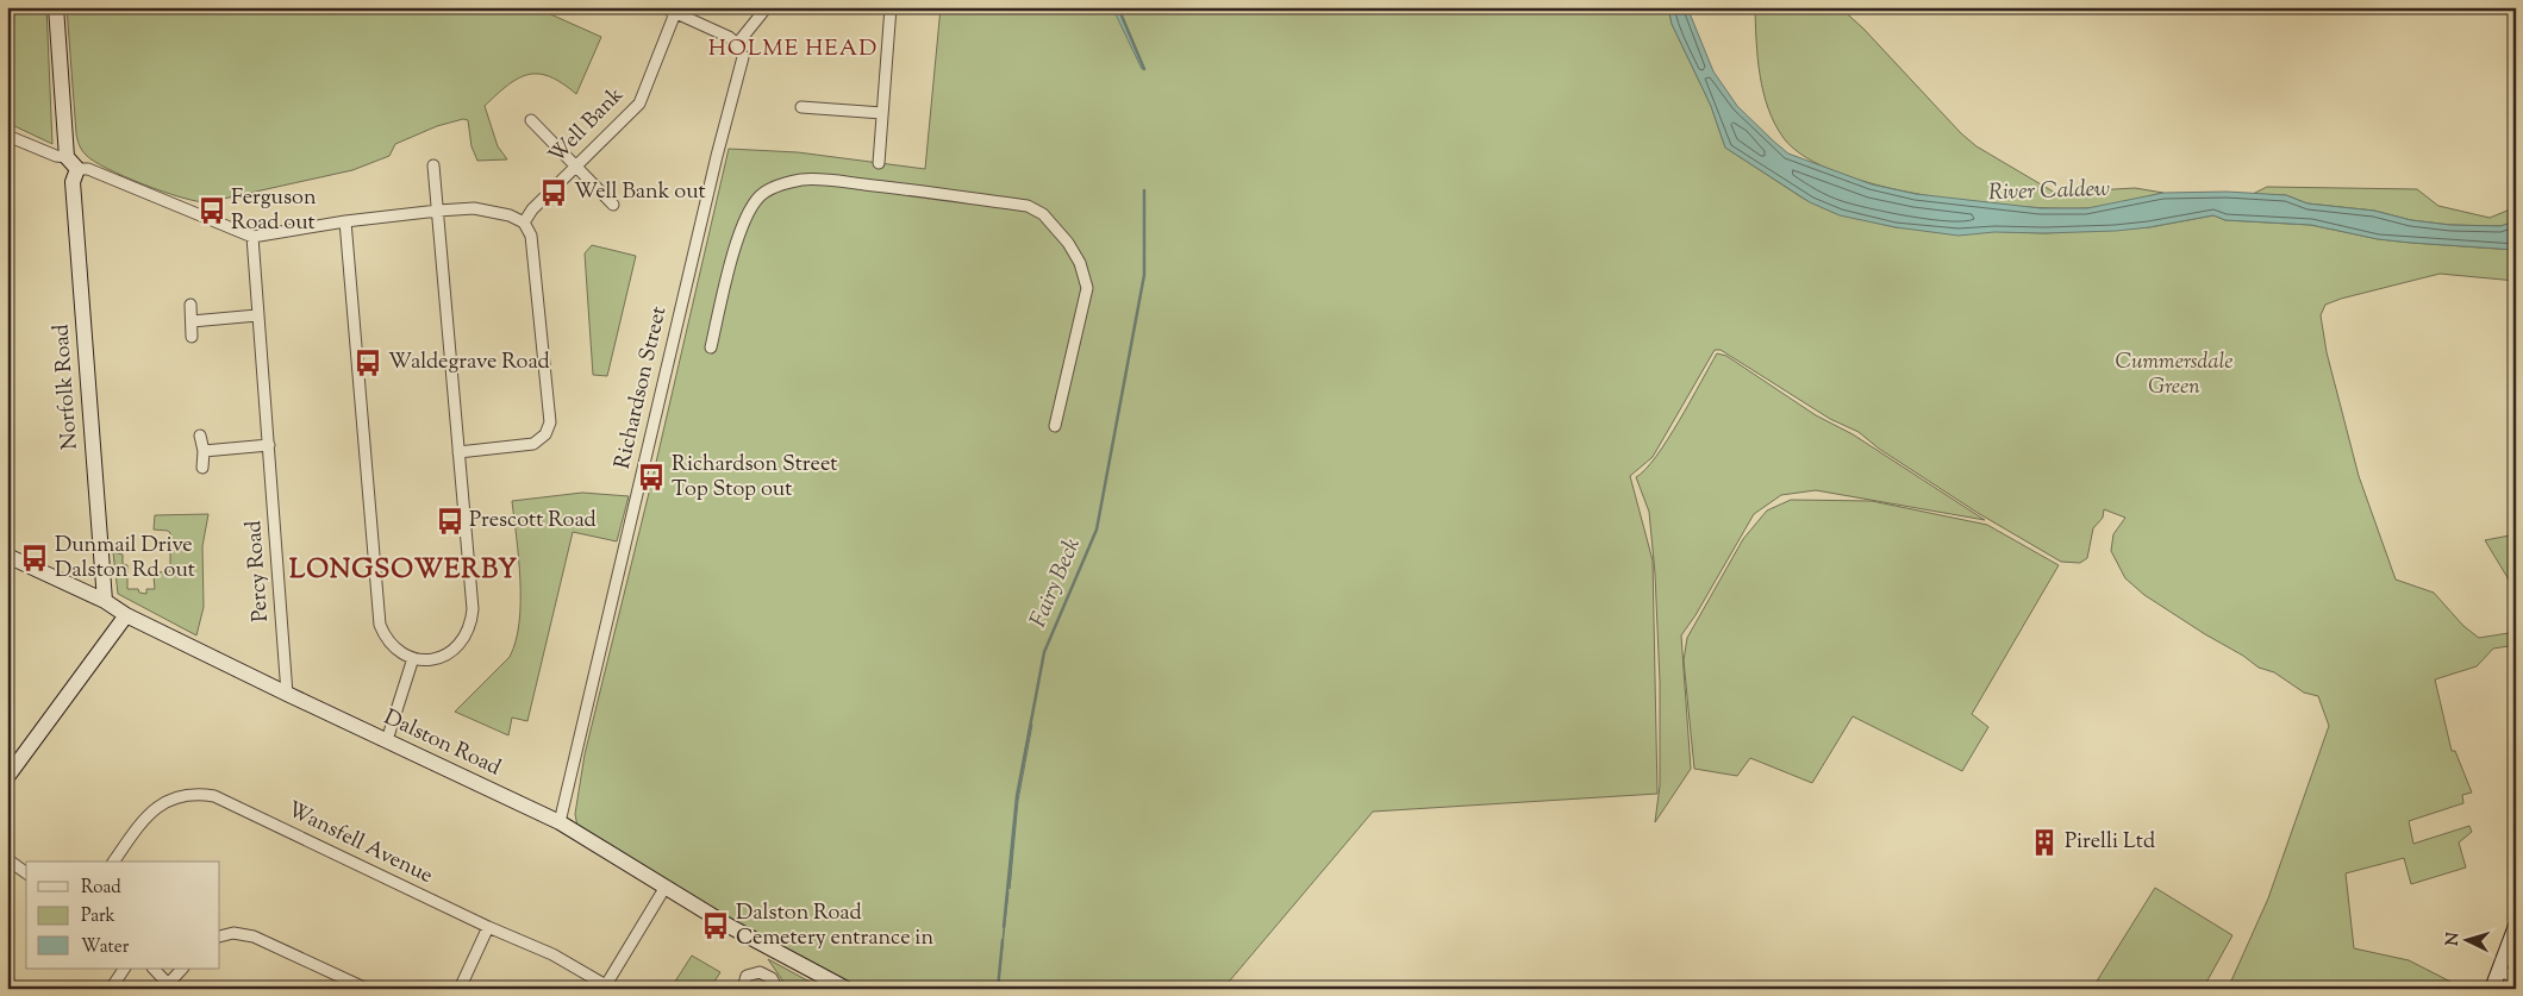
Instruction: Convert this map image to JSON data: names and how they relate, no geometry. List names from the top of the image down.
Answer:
{
  "streets": {
    "main road": ["Norfolk Road", "Dalston Road"],
    "street": [
      "Well Bank",
      "Richardson Street",
      "Percy Road",
      "Wansfell Avenue"
    ]
  },
  "crossings": [
    ["Norfolk Road", "Dalston Road"],
    ["Richardson Street", "Dalston Road"],
    ["Percy Road", "Dalston Road"]
  ],
  "districts": ["HOLME HEAD", "LONGSOWERBY"],
  "water": ["River Caldew", "Fairy Beck"],
  "parks": ["Cummersdale Green"],
  "places": {
    "bus stop": [
      "Well Bank out",
      "Ferguson Road out",
      "Waldegrave Road",
      "Richardson Street Top Stop out",
      "Prescott Road",
      "Dunmail Drive Dalston Rd out",
      "Dalston Road Cemetery entrance in"
    ],
    "building": ["Pirelli Ltd"]
  },
  "legend": ["Road", "Park", "Water"],
  "north": "left"
}
